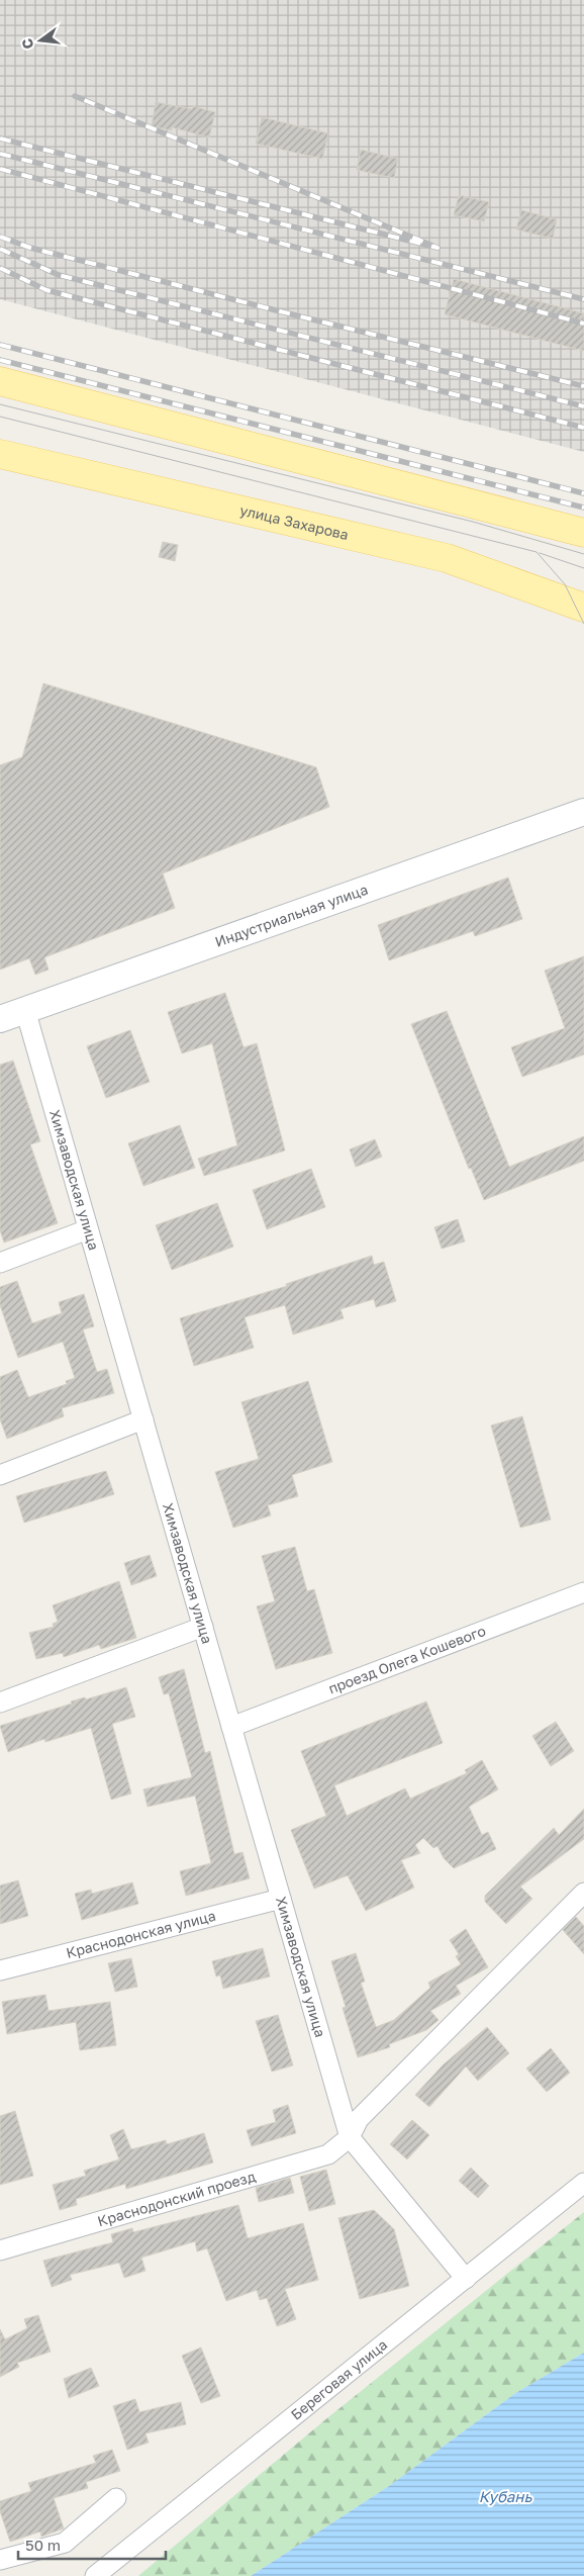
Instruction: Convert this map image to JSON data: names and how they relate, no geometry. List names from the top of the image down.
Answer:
{
  "streets": {
    "main road": ["улица Захарова", "Индустриальная улица"],
    "street": [
      "Химзаводская улица",
      "проезд Олега Кошевого",
      "Краснодонская улица",
      "Краснодонский проезд",
      "Береговая улица"
    ]
  },
  "crossings": [
    ["Индустриальная улица", "Химзаводская улица"],
    ["Химзаводская улица", "проезд Олега Кошевого"],
    ["Химзаводская улица", "Краснодонская улица"],
    ["Химзаводская улица", "Краснодонский проезд"],
    ["Химзаводская улица", "Береговая улица"]
  ],
  "water": ["Кубань"],
  "scale_bar": "50 m",
  "north": "left"
}
